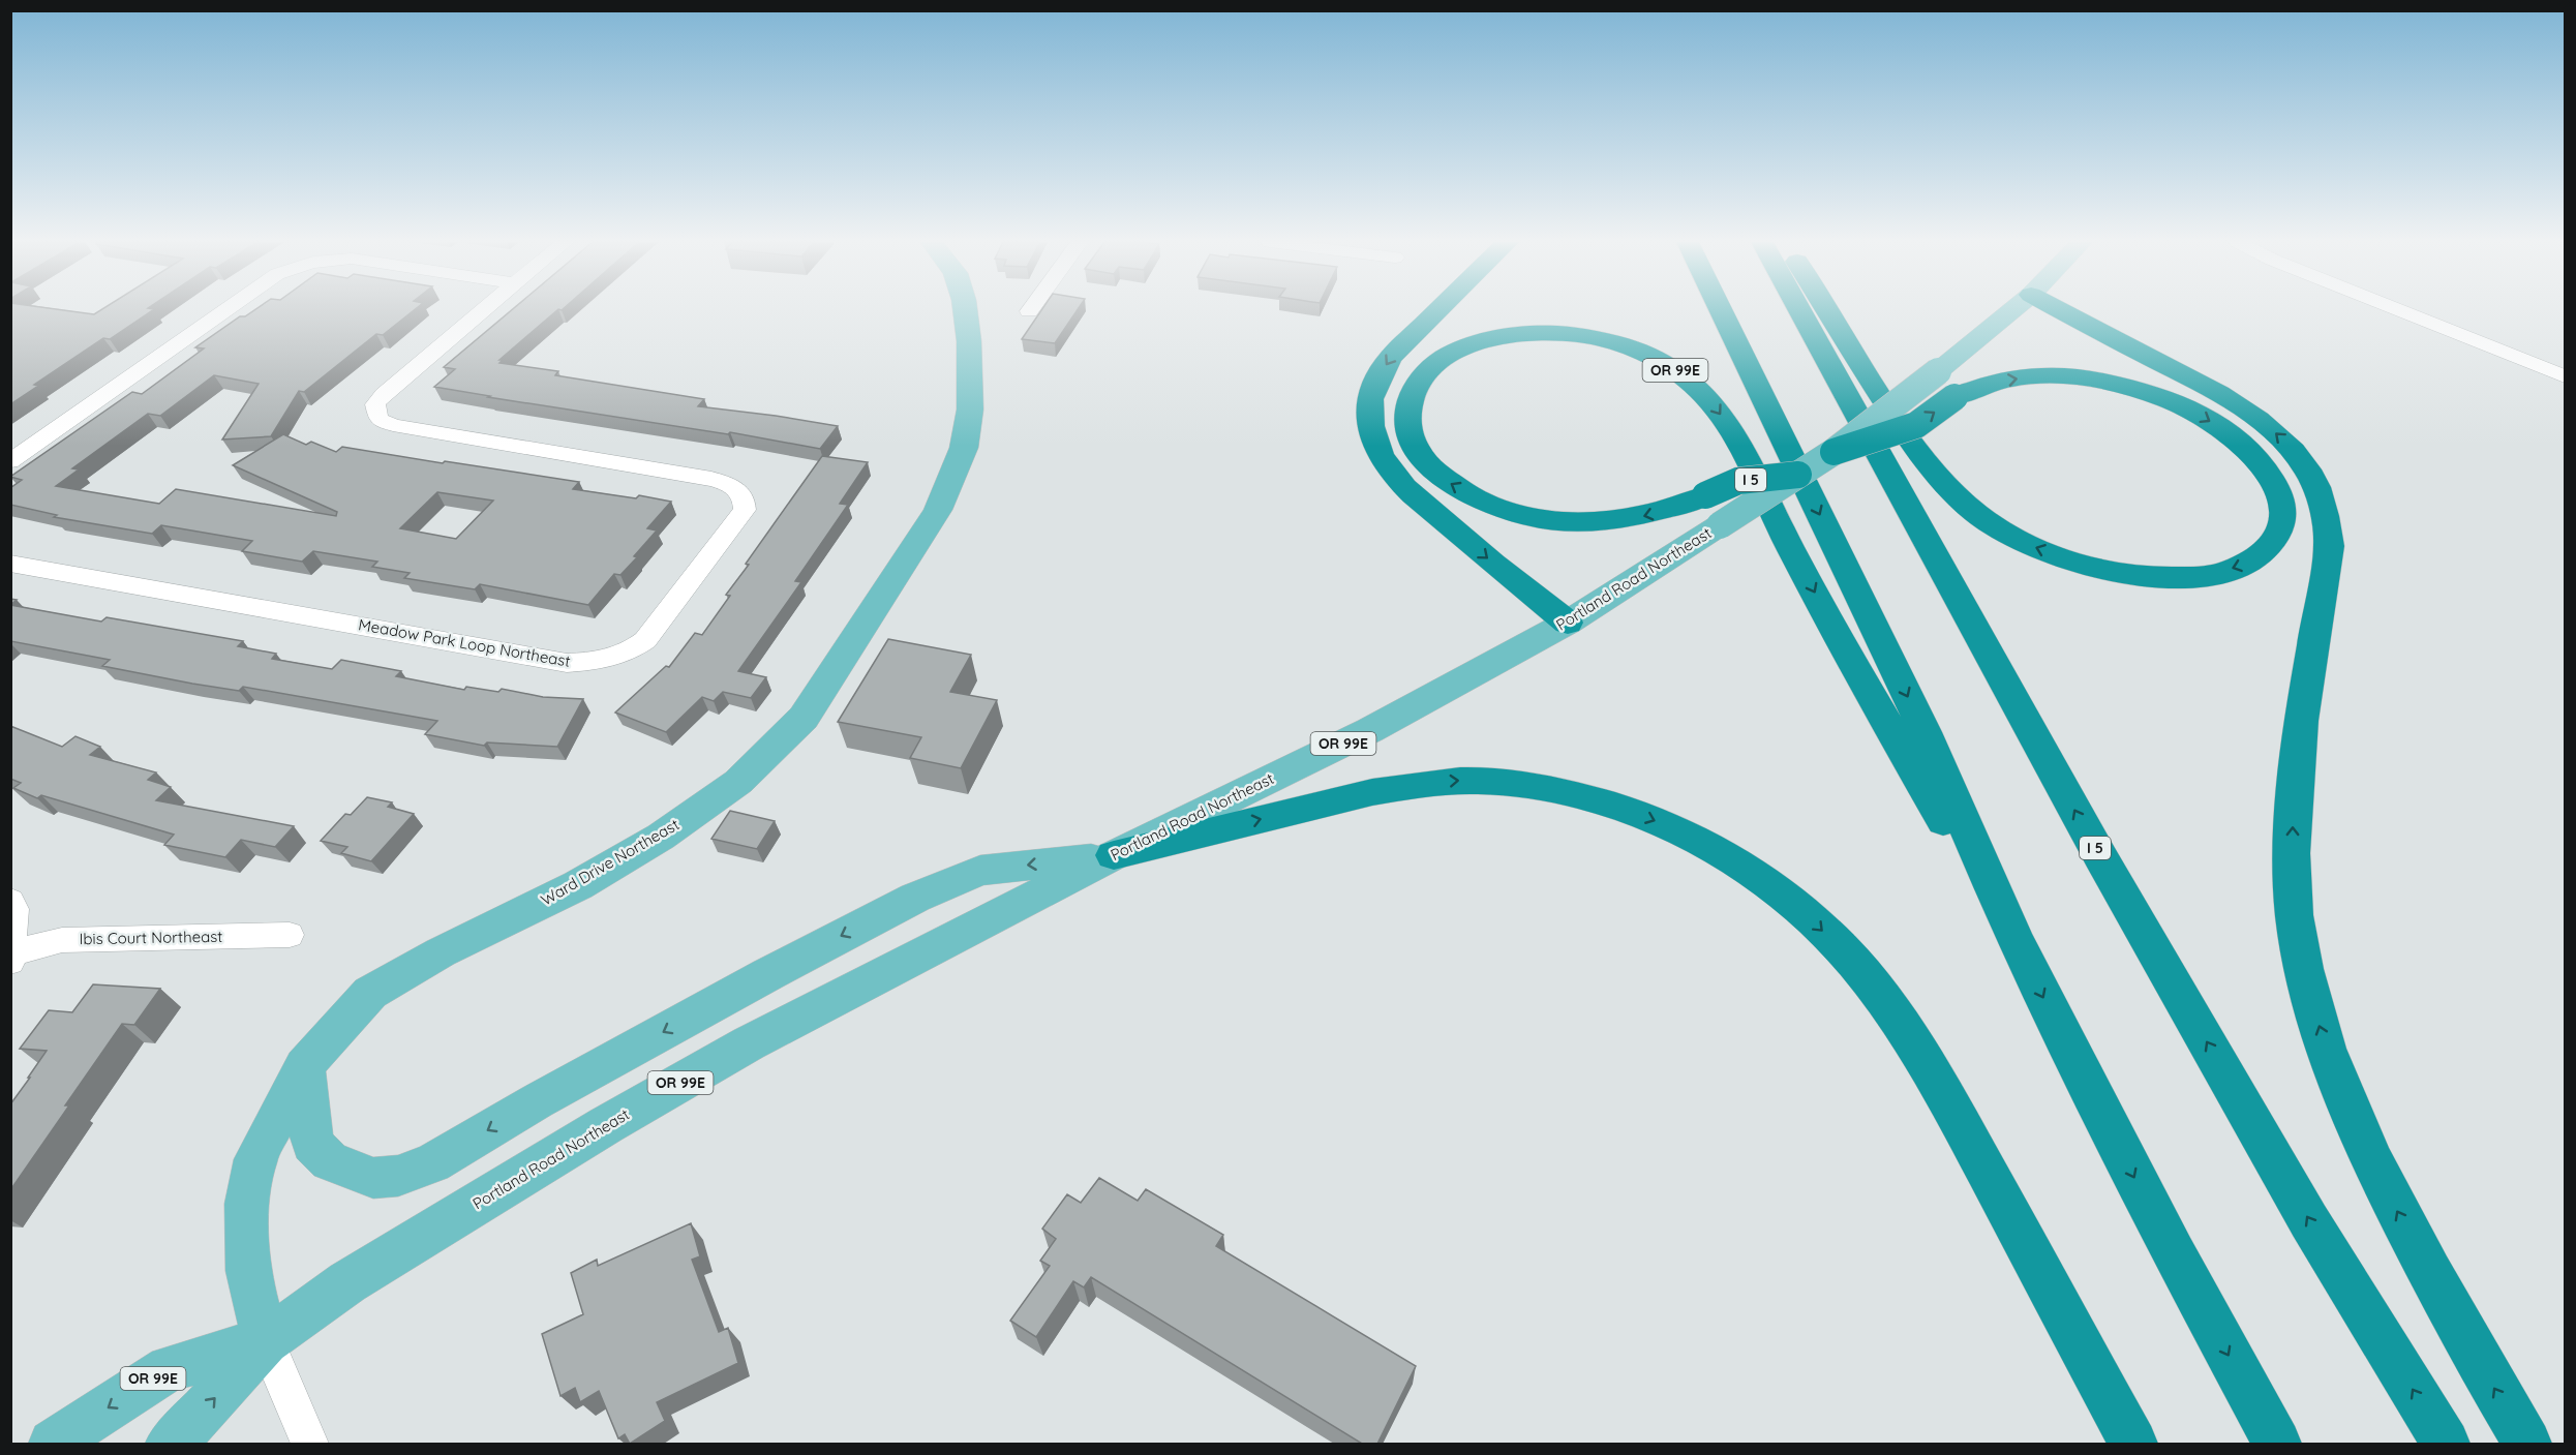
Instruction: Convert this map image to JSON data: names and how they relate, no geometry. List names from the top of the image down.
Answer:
{
  "streets": {
    "highway": ["OR 99E", "I 5"],
    "main road": ["Portland Road Northeast", "Ward Drive Northeast"],
    "street": ["Meadow Park Loop Northeast", "Ibis Court Northeast"]
  },
  "crossings": [
    ["OR 99E", "I 5"],
    ["I 5", "Portland Road Northeast"],
    ["Portland Road Northeast", "Ward Drive Northeast"]
  ]
}
